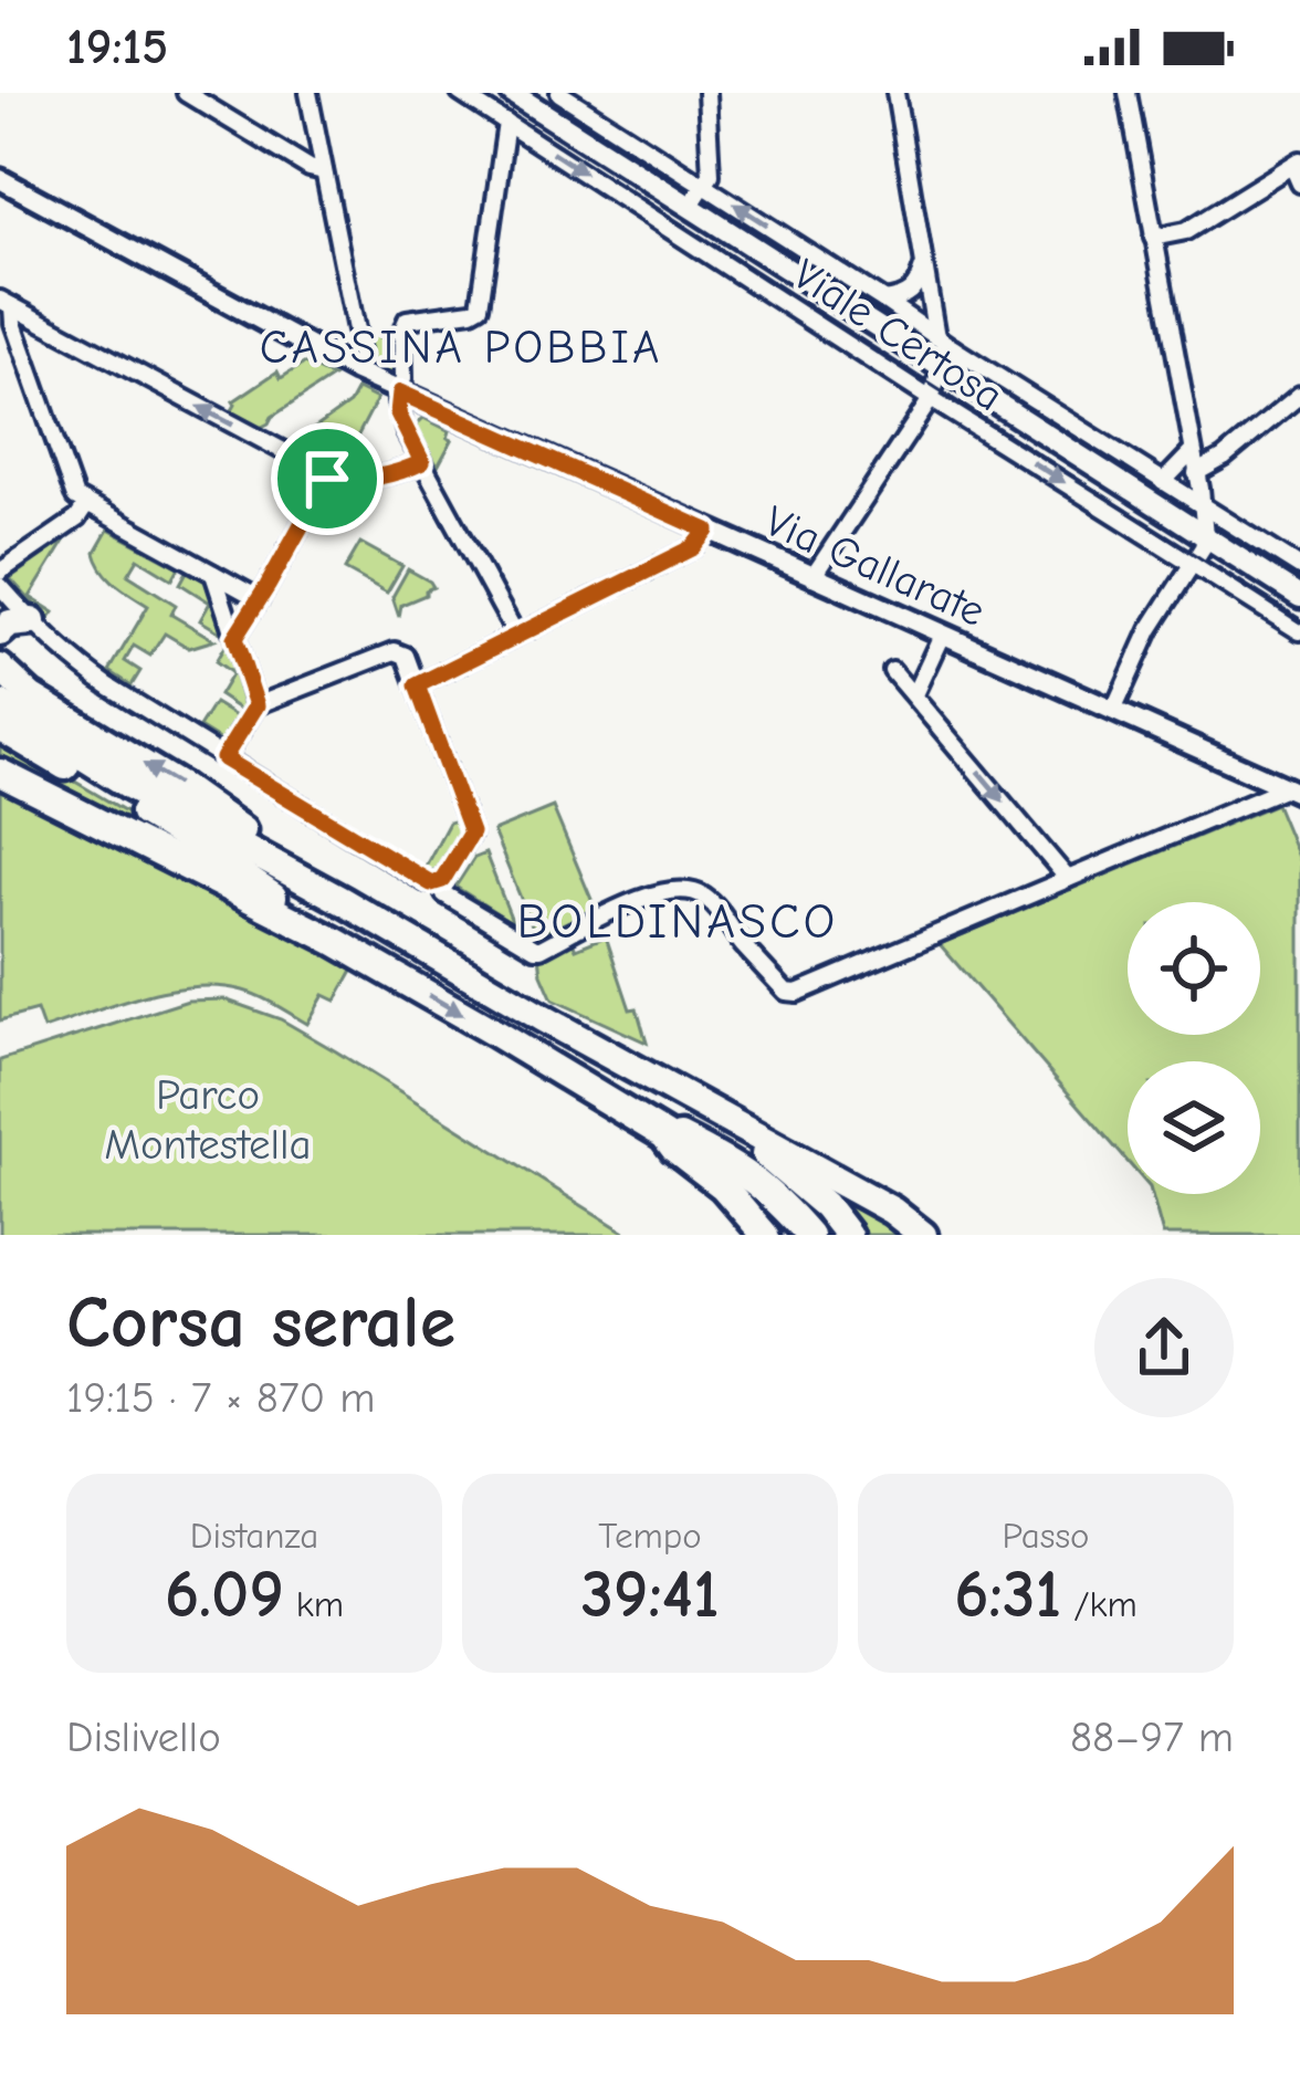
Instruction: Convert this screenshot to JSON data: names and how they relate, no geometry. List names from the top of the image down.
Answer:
{
  "streets": {
    "main road": ["Viale Certosa"],
    "street": ["Via Gallarate"]
  },
  "districts": ["CASSINA POBBIA", "BOLDINASCO"],
  "parks": ["Parco Montestella"],
  "page": {
    "status": "19:15",
    "heading": ["Corsa serale", "19:15 · 7 × 870 m"],
    "stats": [
      ["Distanza", "6.09 km"],
      ["Tempo", "39:41"],
      ["Passo", "6:31 /km"]
    ],
    "chart": ["Dislivello", "88–97 m"]
  }
}
